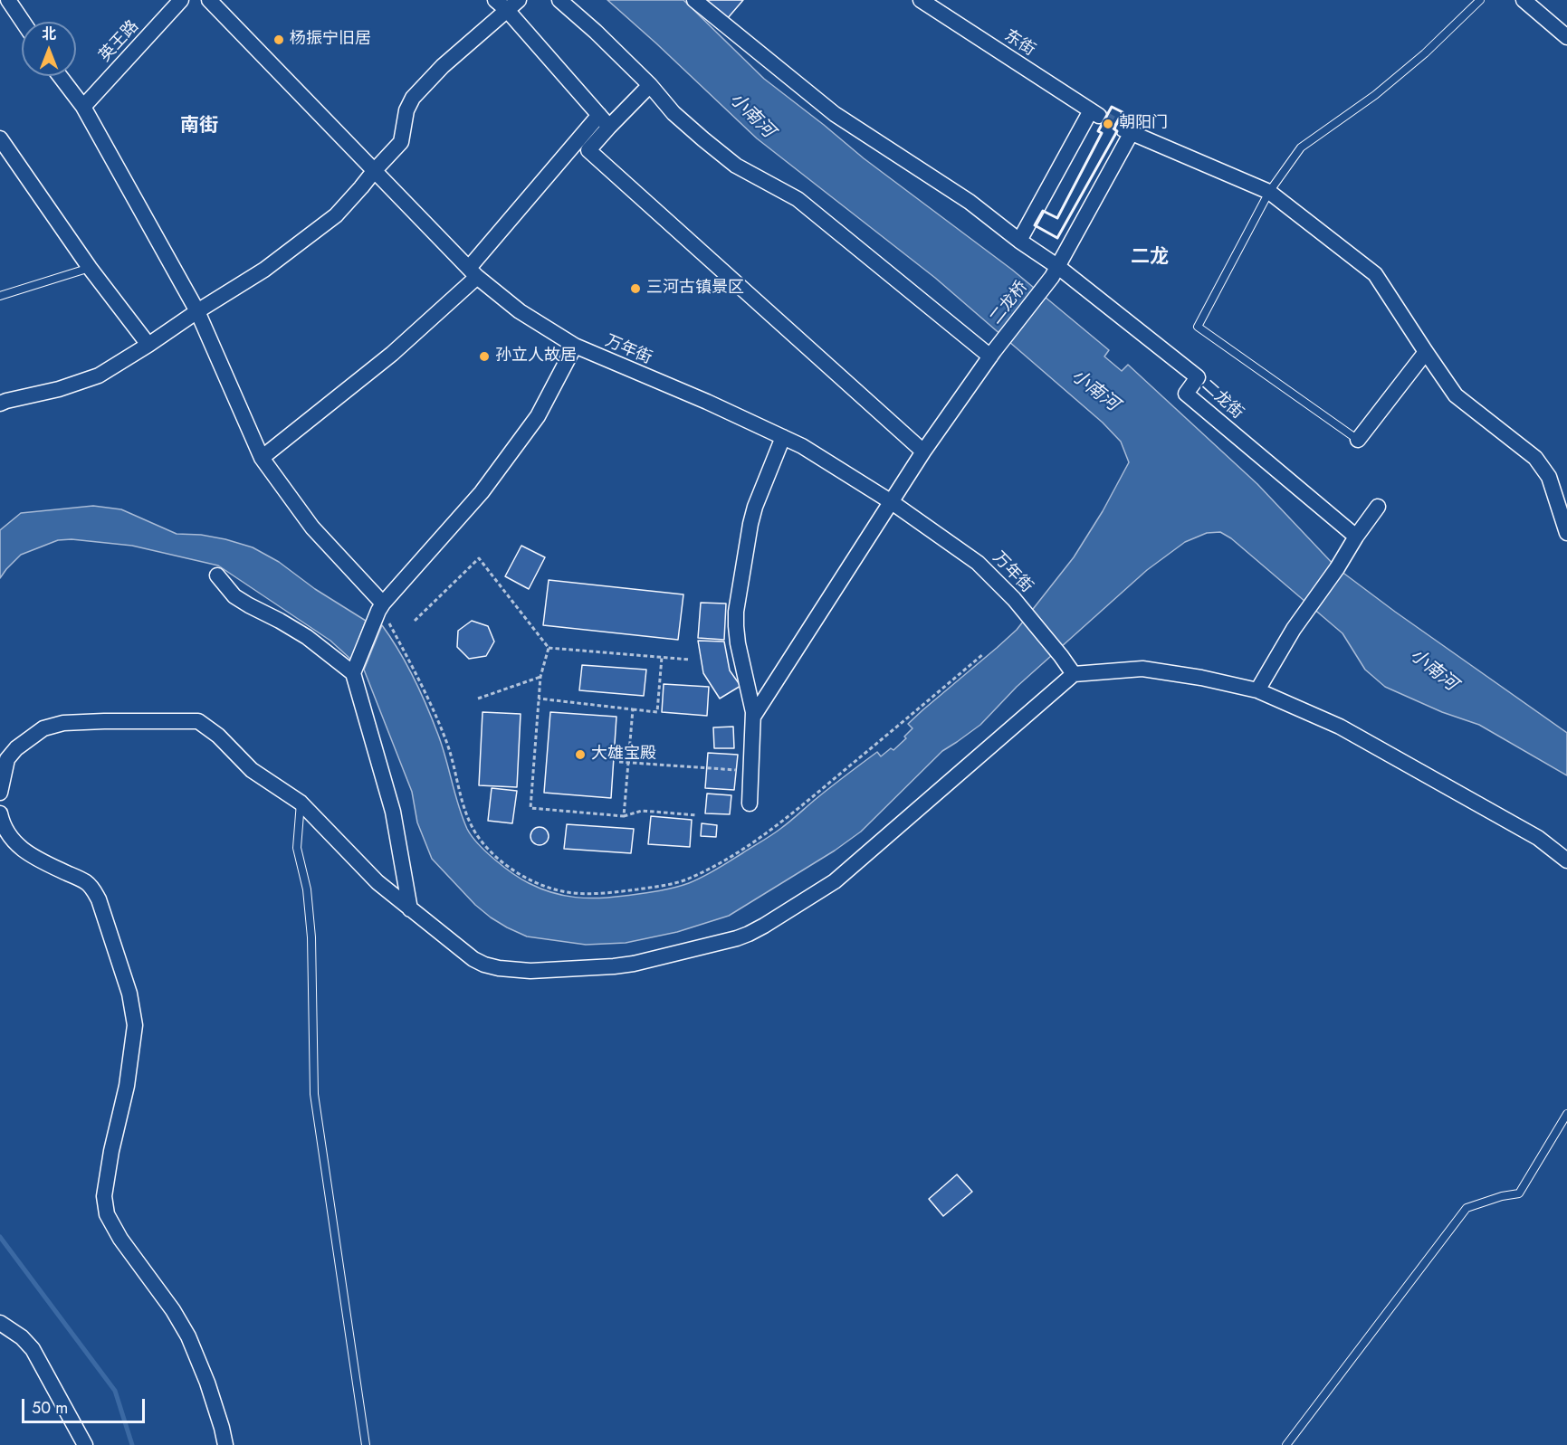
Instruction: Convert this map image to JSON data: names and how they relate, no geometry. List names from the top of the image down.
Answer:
{
  "streets": {
    "street": [
      "英王路",
      "东街",
      "二龙桥",
      "万年街",
      "二龙街"
    ]
  },
  "crossings": [
    ["二龙桥", "万年街"],
    ["二龙桥", "二龙街"]
  ],
  "districts": ["南街", "二龙"],
  "water": ["小南河"],
  "places": [
    "杨振宁旧居",
    "朝阳门",
    "三河古镇景区",
    "孙立人故居",
    "大雄宝殿"
  ],
  "scale_bar": "50 m",
  "north": "top"
}
